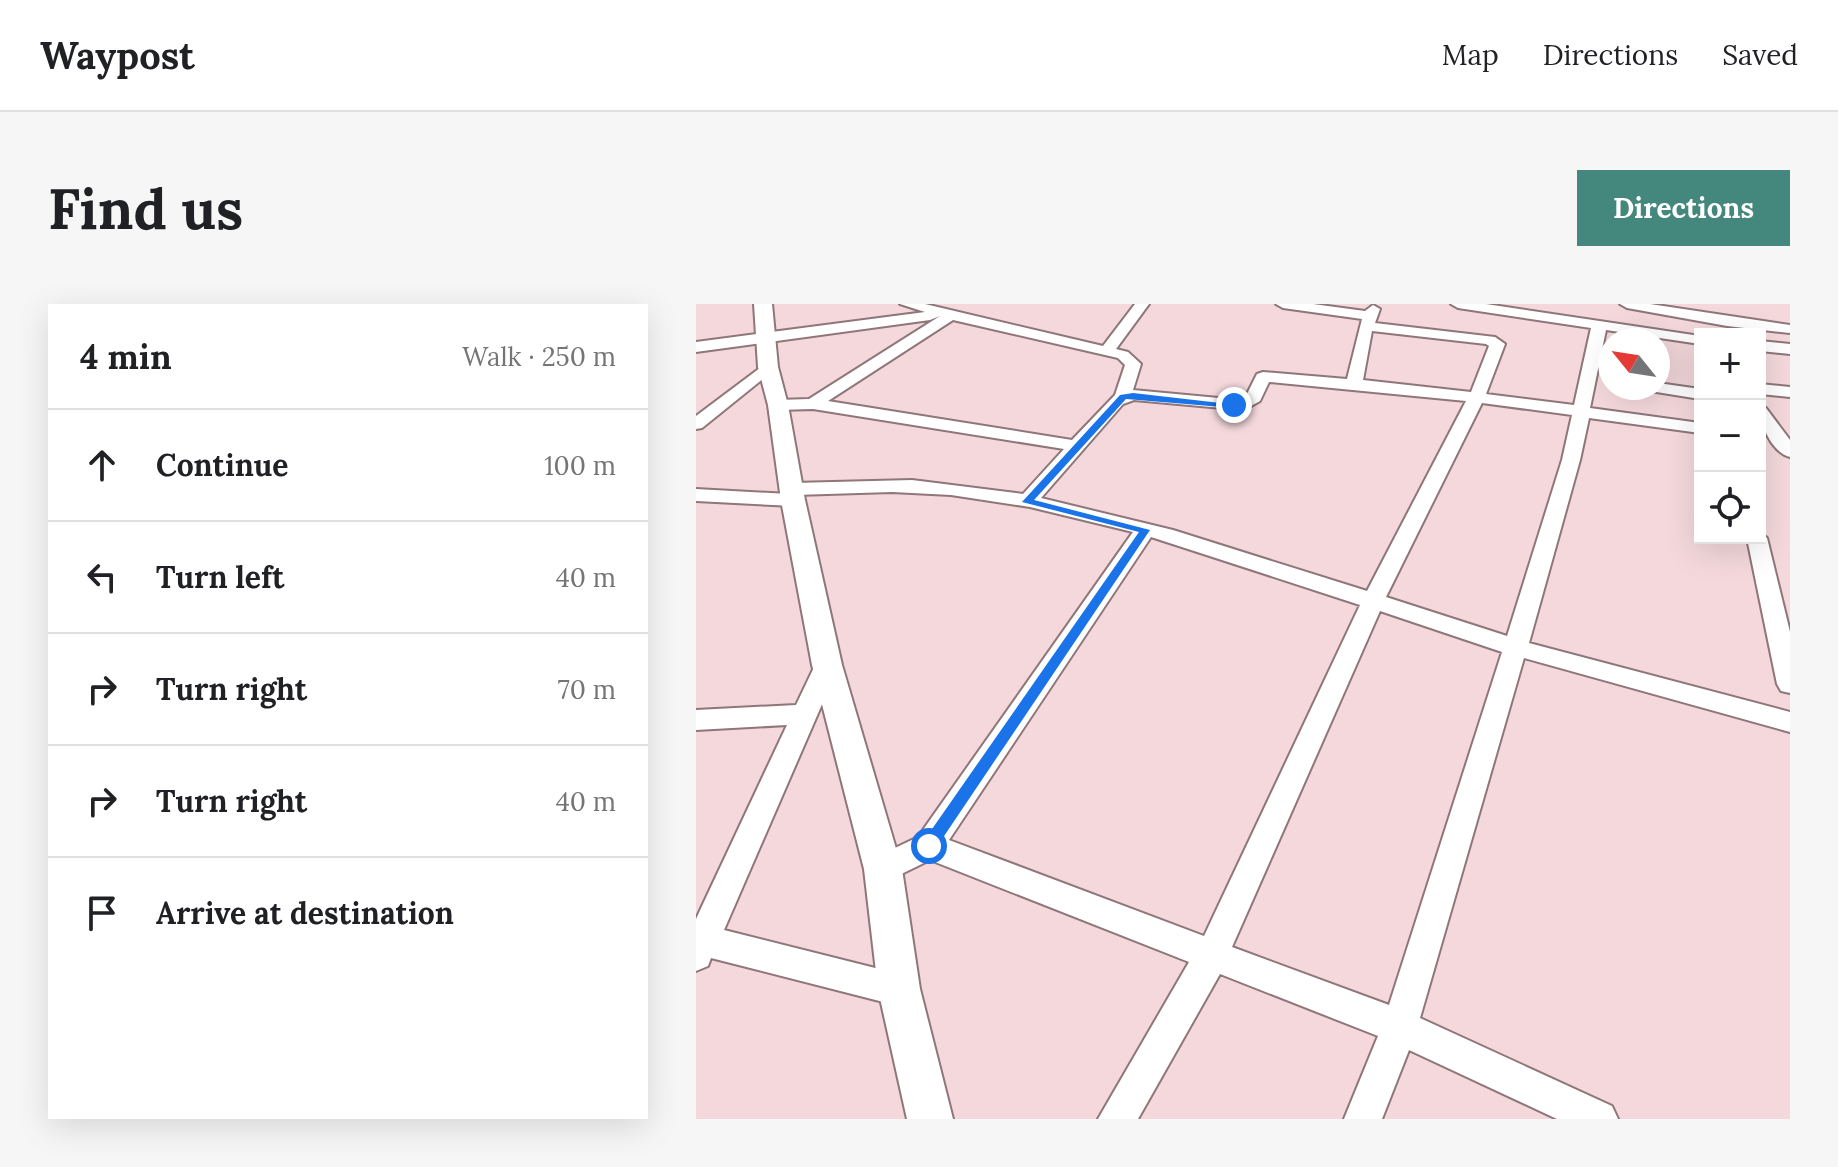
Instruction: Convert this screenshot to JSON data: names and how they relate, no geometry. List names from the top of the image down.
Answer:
{
  "north": "top left",
  "page": {
    "header": "Waypost",
    "nav": ["Map", "Directions", "Saved"],
    "buttons": "Directions",
    "title": "Find us",
    "heading": ["4 min", "Walk · 250 m"],
    "map_buttons": ["+", "−"],
    "list": [
      ["Continue", "100 m"],
      ["Turn left", "40 m"],
      ["Turn right", "70 m"],
      ["Turn right", "40 m"],
      "Arrive at destination"
    ]
  }
}
